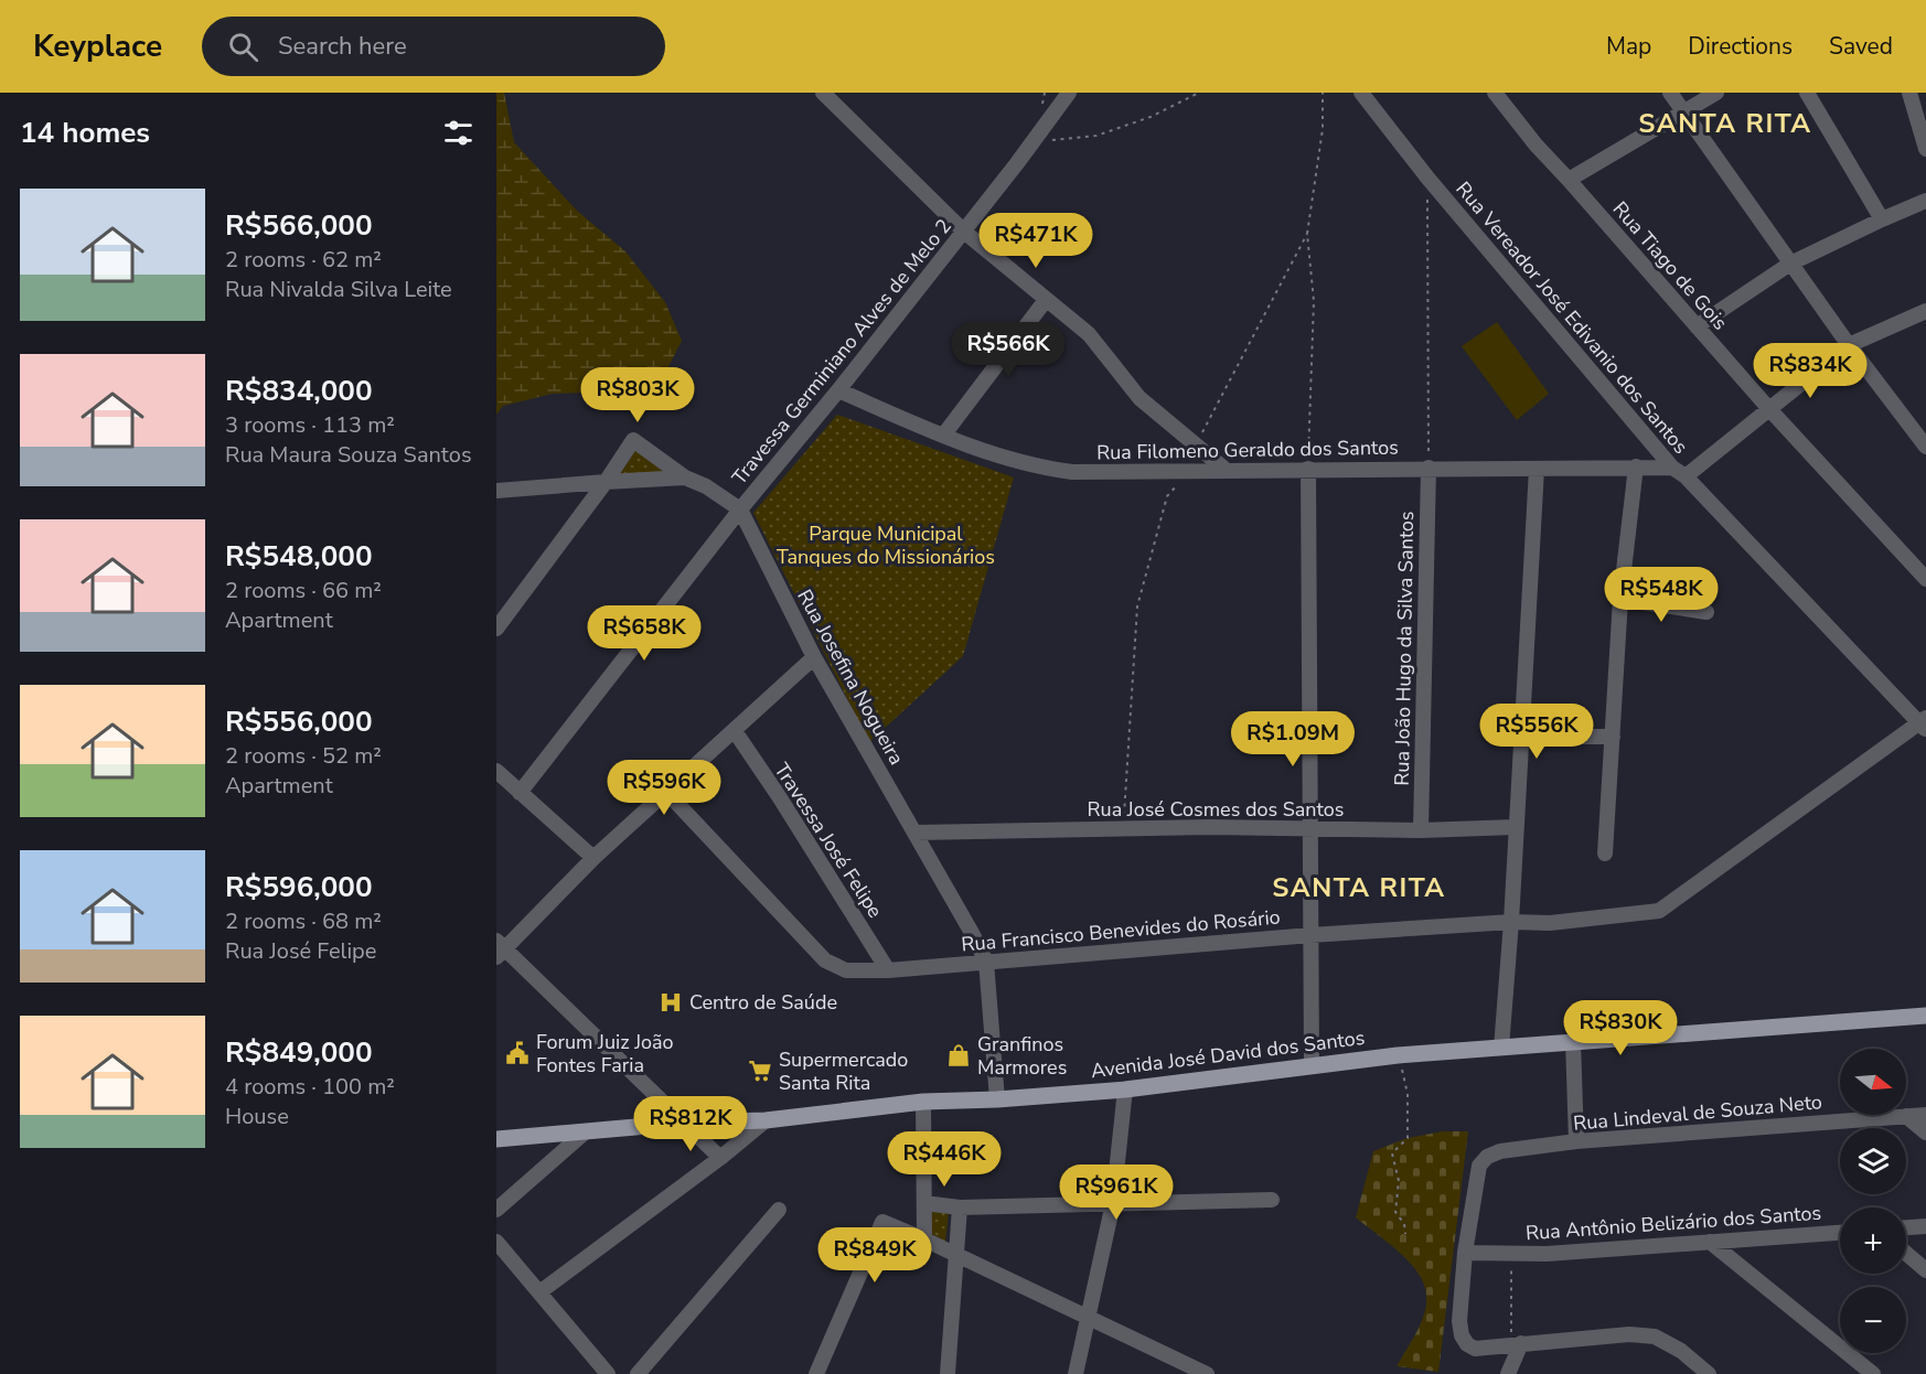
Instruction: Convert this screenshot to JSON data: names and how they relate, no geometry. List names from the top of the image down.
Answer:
{
  "streets": {
    "main road": ["Avenida José David dos Santos"],
    "street": [
      "Rua Tiago de Gois",
      "Rua Vereador José Edivanio dos Santos",
      "Travessa Germiniano Alves de Melo 2",
      "Rua Filomeno Geraldo dos Santos",
      "Rua João Hugo da Silva Santos",
      "Rua Josefina Nogueira",
      "Rua José Cosmes dos Santos",
      "Travessa José Felipe",
      "Rua Francisco Benevides do Rosário",
      "Rua Lindeval de Souza Neto",
      "Rua Antônio Belizário dos Santos"
    ]
  },
  "crossings": [
    ["Rua Vereador José Edivanio dos Santos", "Rua Filomeno Geraldo dos Santos"],
    ["Rua Vereador José Edivanio dos Santos", "Rua Francisco Benevides do Rosário"],
    ["Travessa Germiniano Alves de Melo 2", "Rua Filomeno Geraldo dos Santos"],
    ["Travessa Germiniano Alves de Melo 2", "Rua Josefina Nogueira"],
    ["Rua Filomeno Geraldo dos Santos", "Rua João Hugo da Silva Santos"],
    ["Rua João Hugo da Silva Santos", "Rua José Cosmes dos Santos"],
    ["Rua Josefina Nogueira", "Rua José Cosmes dos Santos"],
    ["Rua Josefina Nogueira", "Rua Francisco Benevides do Rosário"],
    ["Rua Josefina Nogueira", "Avenida José David dos Santos"],
    ["Travessa José Felipe", "Rua Francisco Benevides do Rosário"],
    ["Rua Lindeval de Souza Neto", "Rua Antônio Belizário dos Santos"]
  ],
  "districts": ["SANTA RITA", "SANTA RITA"],
  "parks": ["Parque Municipal Tanques do Missionários"],
  "places": {
    "hospital": ["Centro de Saúde"],
    "public building": ["Forum Juiz João Fontes Faria"],
    "shop": ["Granfinos Marmores"],
    "supermarket": ["Supermercado Santa Rita"]
  },
  "north": "right",
  "page": {
    "header": "Keyplace",
    "search": "Search here",
    "nav": ["Map", "Directions", "Saved"],
    "heading": "14 homes",
    "list": [
      {
        "name": "R$566,000",
        "note": "2 rooms · 62 m² · Rua Nivalda Silva Leite"
      },
      {
        "name": "R$834,000",
        "note": "3 rooms · 113 m² · Rua Maura Souza Santos"
      },
      {
        "name": "R$548,000",
        "note": "2 rooms · 66 m² · Apartment"
      },
      {
        "name": "R$556,000",
        "note": "2 rooms · 52 m² · Apartment"
      },
      {
        "name": "R$596,000",
        "note": "2 rooms · 68 m² · Rua José Felipe"
      },
      {
        "name": "R$849,000",
        "note": "4 rooms · 100 m² · House"
      }
    ],
    "price": [
      "R$471K",
      "R$566K",
      "R$834K",
      "R$803K",
      "R$548K",
      "R$658K",
      "R$556K",
      "R$1.09M",
      "R$596K",
      "R$830K",
      "R$812K",
      "R$446K",
      "R$961K",
      "R$849K"
    ],
    "map_buttons": ["+", "−"]
  }
}
